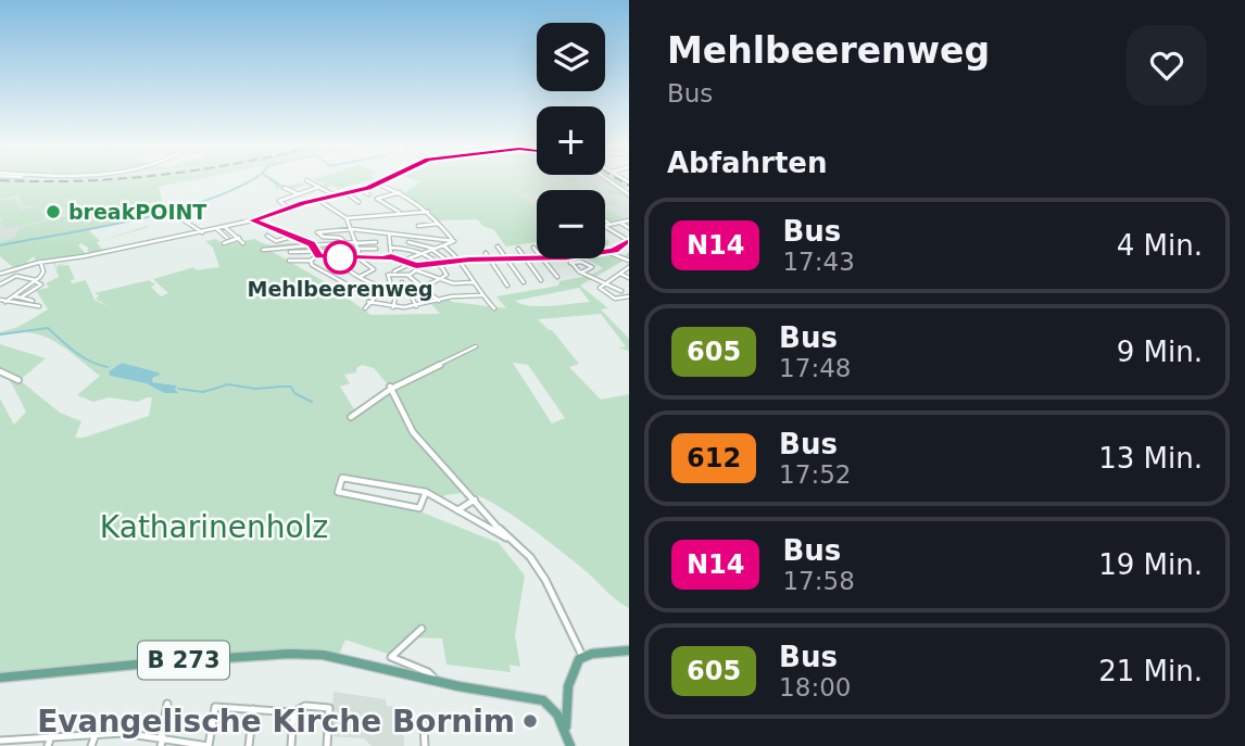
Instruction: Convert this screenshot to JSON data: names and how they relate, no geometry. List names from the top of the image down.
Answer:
{
  "streets": {
    "main road": ["B 273"]
  },
  "parks": ["Katharinenholz"],
  "places": ["breakPOINT", "Mehlbeerenweg", "Evangelische Kirche Bornim"],
  "lines": ["bus line N14"],
  "page": {
    "heading": [
      ["Mehlbeerenweg", "Bus"],
      "Abfahrten"
    ],
    "map_buttons": ["+", "−"],
    "list": [
      {
        "mark": "N14",
        "name": "Bus",
        "note": "17:43",
        "value": "4 Min."
      },
      {
        "mark": "605",
        "name": "Bus",
        "note": "17:48",
        "value": "9 Min."
      },
      {
        "mark": "612",
        "name": "Bus",
        "note": "17:52",
        "value": "13 Min."
      },
      {
        "mark": "N14",
        "name": "Bus",
        "note": "17:58",
        "value": "19 Min."
      },
      {
        "mark": "605",
        "name": "Bus",
        "note": "18:00",
        "value": "21 Min."
      }
    ]
  }
}
